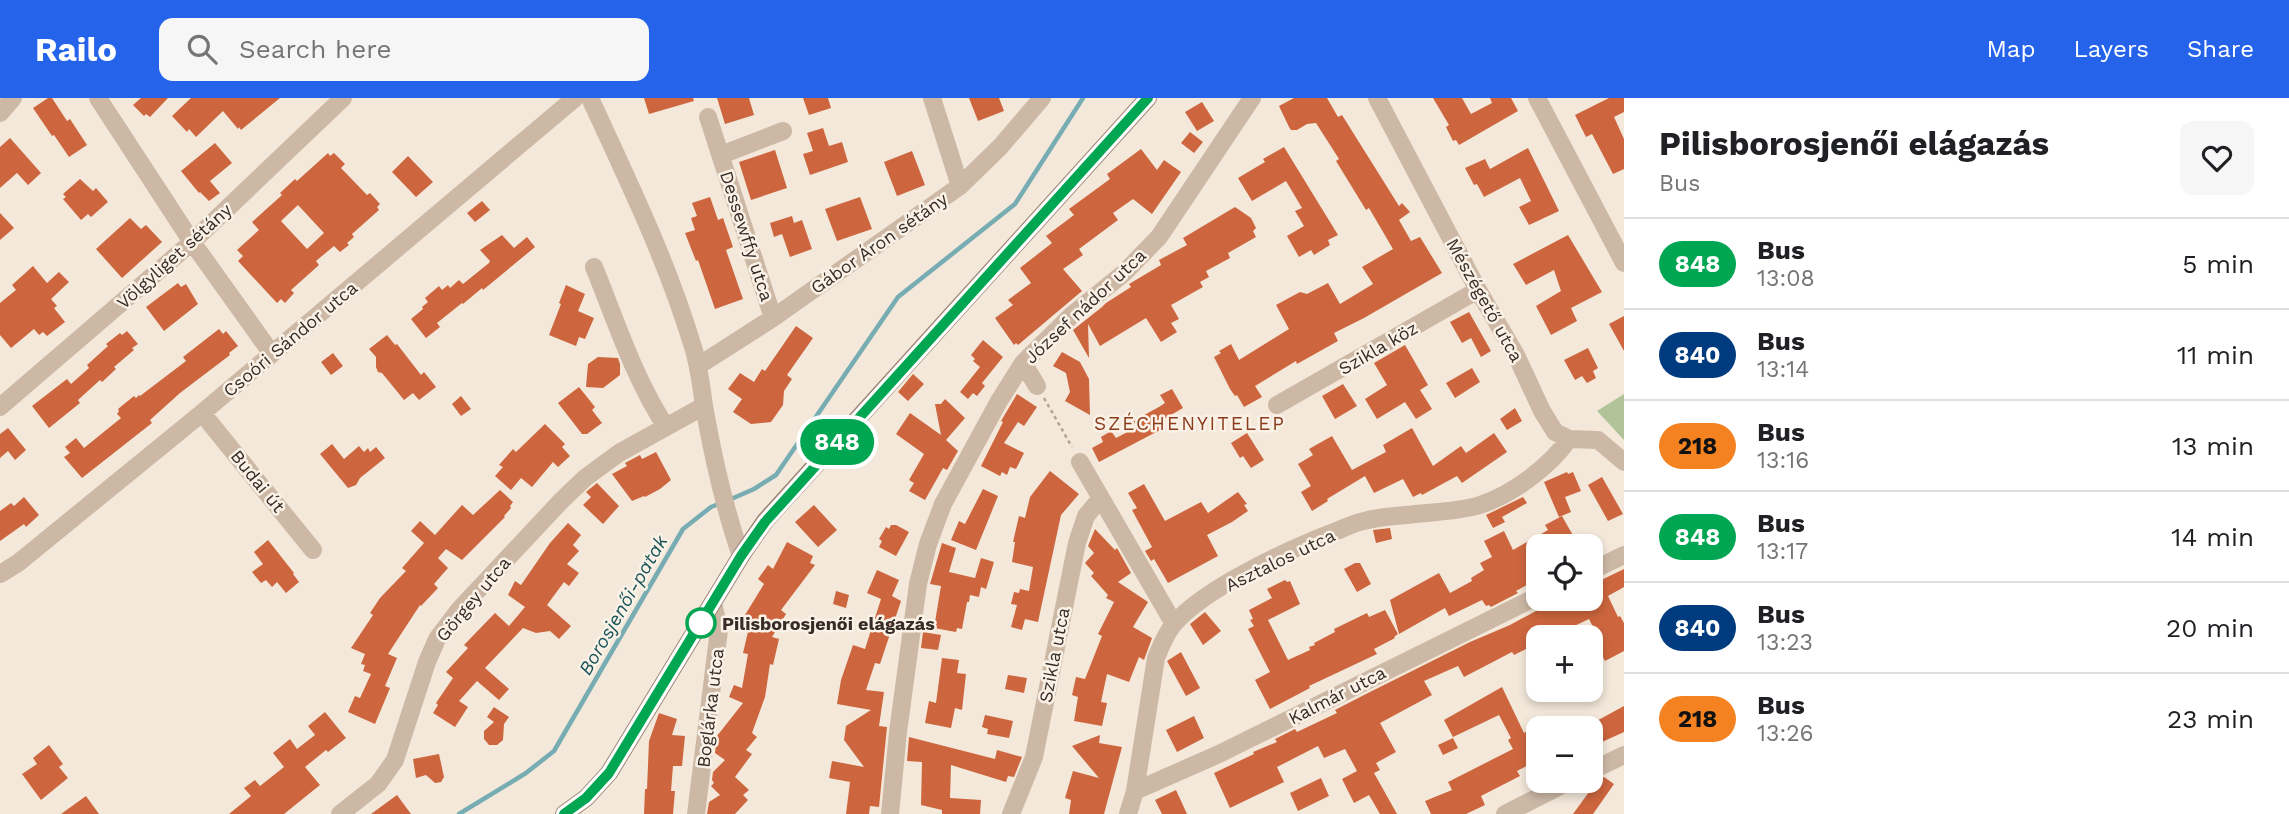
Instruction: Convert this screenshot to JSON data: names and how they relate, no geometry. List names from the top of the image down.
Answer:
{
  "streets": {
    "street": [
      "Dessewffy utca",
      "Gábor Áron sétány",
      "Völgyliget sétány",
      "Mészégető utca",
      "József nádor utca",
      "Csoóri Sándor utca",
      "Szikla köz",
      "Budai út",
      "Asztalos utca",
      "Görgey utca",
      "Szikla utca",
      "Kalmár utca",
      "Boglárka utca"
    ]
  },
  "crossings": [
    ["Dessewffy utca", "Gábor Áron sétány"],
    ["Mészégető utca", "Szikla köz"],
    ["Mészégető utca", "Asztalos utca"],
    ["Csoóri Sándor utca", "Budai út"],
    ["Asztalos utca", "Kalmár utca"]
  ],
  "districts": ["SZÉCHENYITELEP"],
  "water": ["Borosjenői-patak"],
  "places": ["Pilisborosjenői elágazás"],
  "lines": ["bus line 848"],
  "page": {
    "header": "Railo",
    "search": "Search here",
    "nav": ["Map", "Layers", "Share"],
    "on_map": "848",
    "heading": ["Pilisborosjenői elágazás", "Bus"],
    "list": [
      {
        "mark": "848",
        "name": "Bus",
        "note": "13:08",
        "value": "5 min"
      },
      {
        "mark": "840",
        "name": "Bus",
        "note": "13:14",
        "value": "11 min"
      },
      {
        "mark": "218",
        "name": "Bus",
        "note": "13:16",
        "value": "13 min"
      },
      {
        "mark": "848",
        "name": "Bus",
        "note": "13:17",
        "value": "14 min"
      },
      {
        "mark": "840",
        "name": "Bus",
        "note": "13:23",
        "value": "20 min"
      },
      {
        "mark": "218",
        "name": "Bus",
        "note": "13:26",
        "value": "23 min"
      }
    ],
    "map_buttons": ["+", "−"]
  }
}
